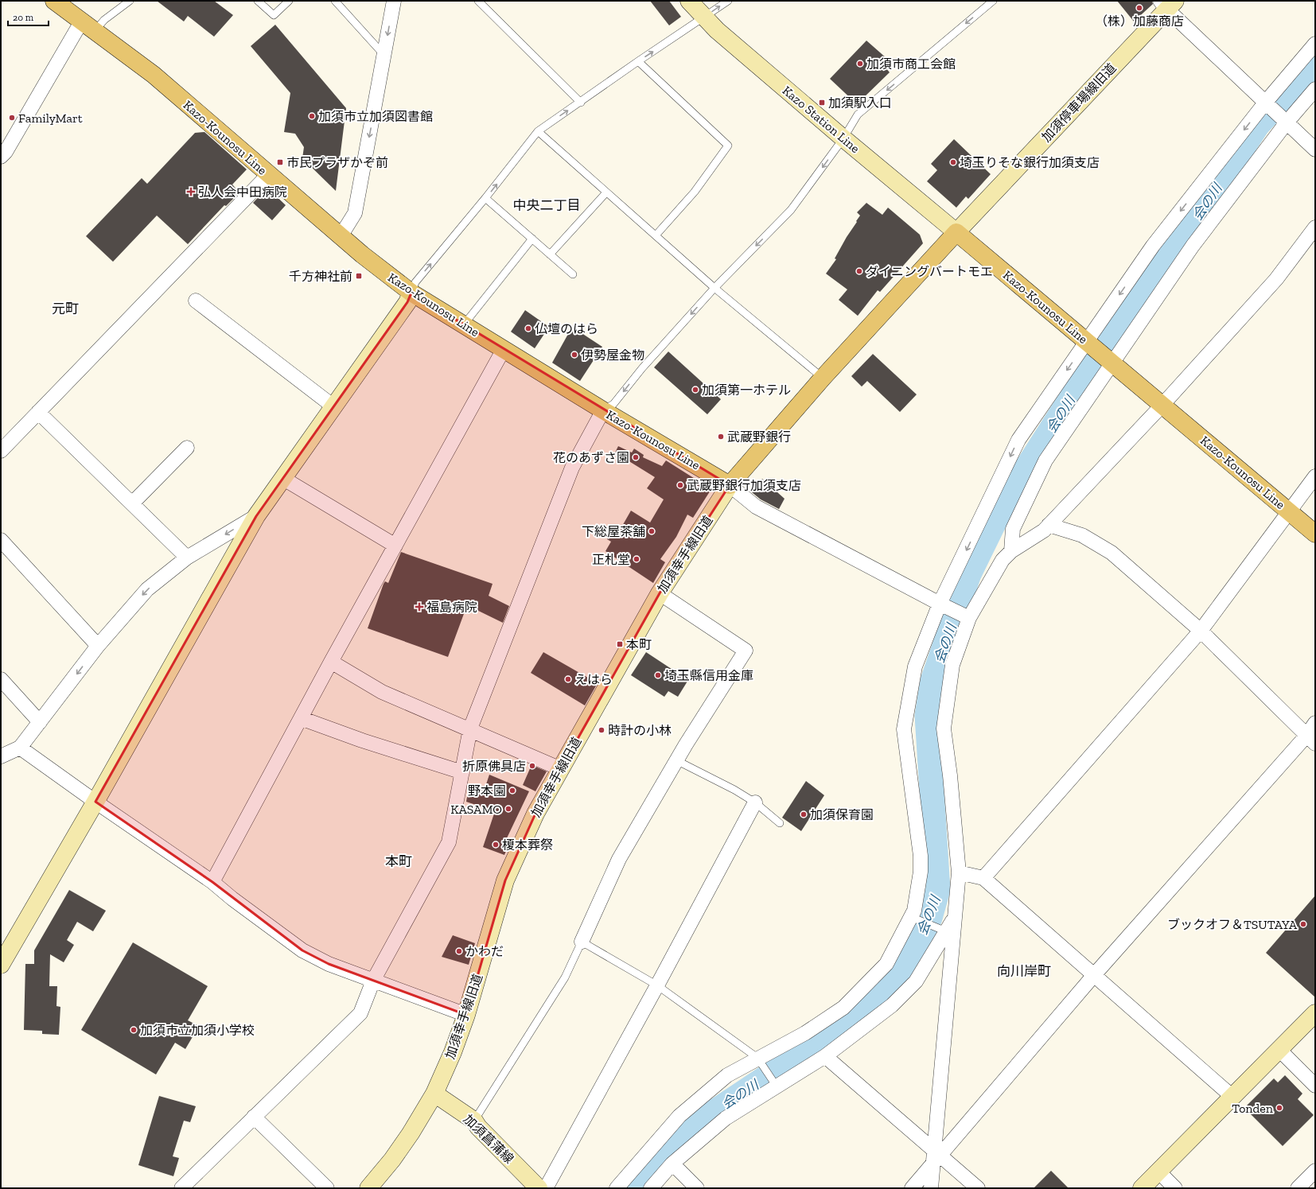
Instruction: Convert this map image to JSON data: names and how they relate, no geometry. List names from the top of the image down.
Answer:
{
  "streets": {
    "main road": ["Kazo-Kounosu Line"],
    "street": [
      "加須停車場線旧道",
      "Kazo Station Line",
      "加須幸手線旧道",
      "加須菖蒲線"
    ]
  },
  "crossings": [
    ["加須停車場線旧道", "Kazo Station Line"],
    ["加須停車場線旧道", "Kazo-Kounosu Line"],
    ["Kazo Station Line", "Kazo-Kounosu Line"],
    ["Kazo-Kounosu Line", "加須幸手線旧道"],
    ["加須幸手線旧道", "加須菖蒲線"]
  ],
  "districts": [
    "中央二丁目",
    "元町",
    "本町",
    "向川岸町"
  ],
  "water": ["会の川"],
  "places": {
    "other": [
      "（株）加藤商店",
      "加須市商工会館",
      "加須市立加須図書館",
      "FamilyMart",
      "埼玉りそな銀行加須支店",
      "ダイニングバートモエ",
      "仏壇のはら",
      "伊勢屋金物",
      "加須第一ホテル",
      "武蔵野銀行",
      "花のあずさ園",
      "武蔵野銀行加須支店",
      "下総屋茶舗",
      "正札堂",
      "埼玉縣信用金庫",
      "えはら",
      "時計の小林",
      "折原佛具店",
      "野本園",
      "KASAMO",
      "加須保育園",
      "榎本葬祭",
      "ブックオフ＆TSUTAYA",
      "かわだ",
      "加須市立加須小学校",
      "Tonden"
    ],
    "transit": [
      "加須駅入口",
      "市民プラザかぞ前",
      "千方神社前",
      "本町"
    ],
    "health": ["弘人会中田病院", "福島病院"]
  },
  "scale_bar": "20 m"
}
